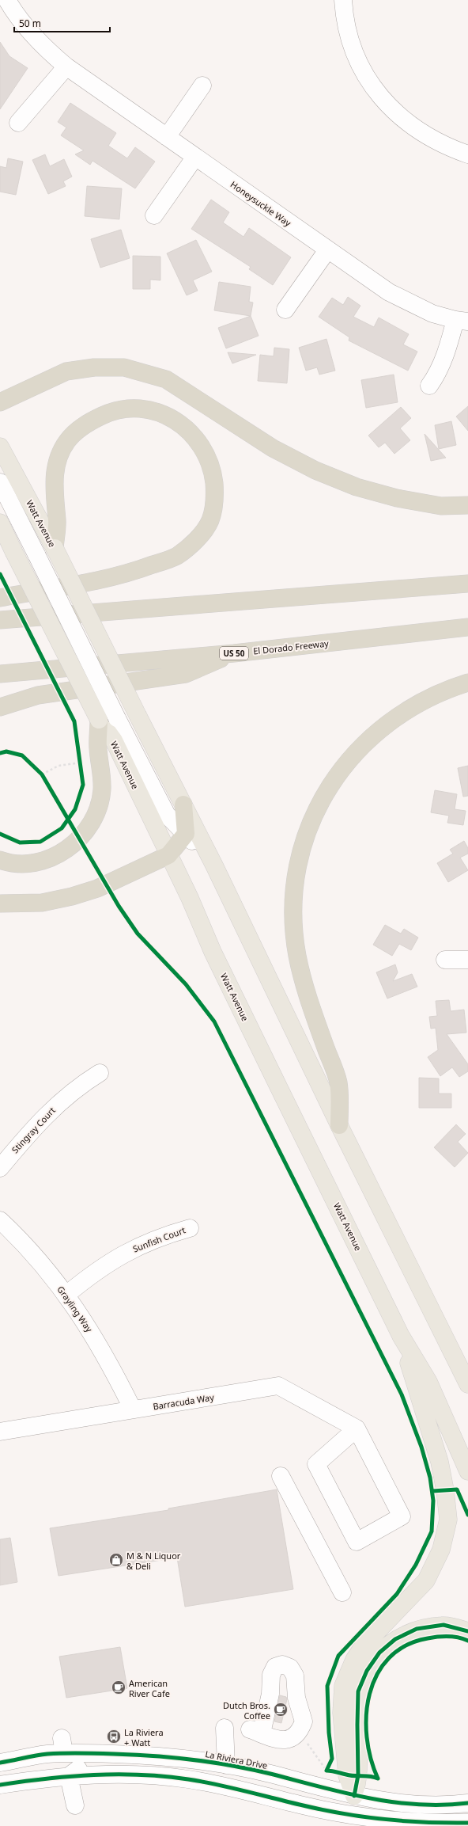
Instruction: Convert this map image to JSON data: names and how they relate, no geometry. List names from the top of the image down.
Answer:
{
  "streets": {
    "highway": ["El Dorado Freeway", "US 50"],
    "main road": ["Watt Avenue"],
    "street": [
      "Honeysuckle Way",
      "Stingray Court",
      "Sunfish Court",
      "Grayling Way",
      "Barracuda Way",
      "La Riviera Drive"
    ]
  },
  "crossings": [
    ["Sunfish Court", "Grayling Way"],
    ["Grayling Way", "Barracuda Way"]
  ],
  "places": {
    "shop": ["M & N Liquor & Deli"],
    "cafe": ["American River Cafe", "Dutch Bros. Coffee"],
    "bus stop": ["La Riviera + Watt"]
  },
  "scale_bar": "50 m"
}
